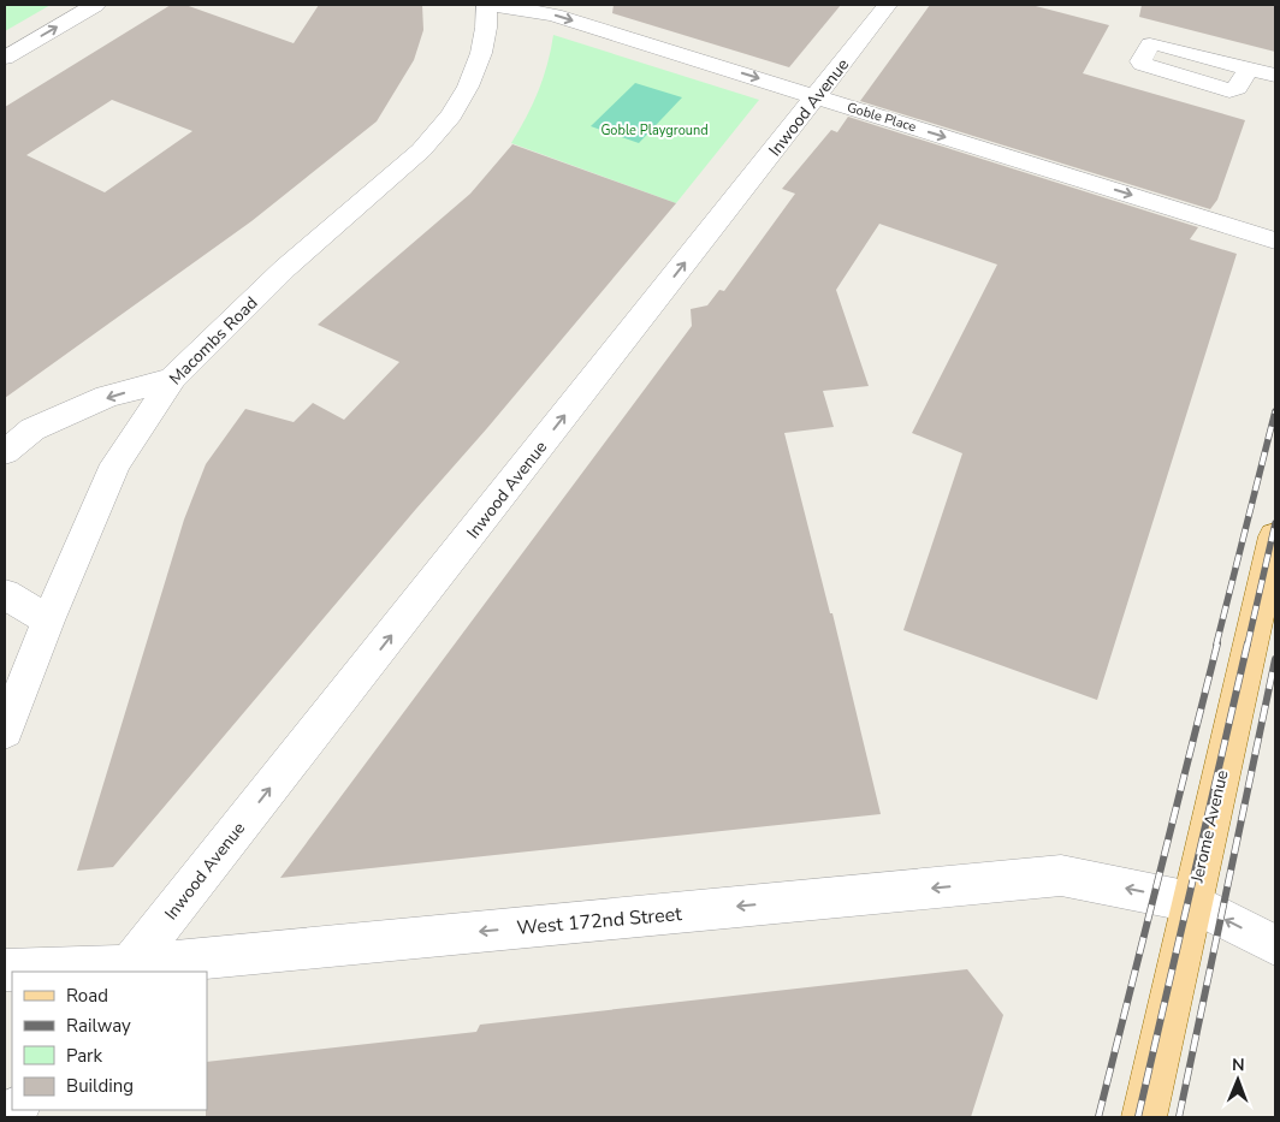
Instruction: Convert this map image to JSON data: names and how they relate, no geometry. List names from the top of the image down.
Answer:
{
  "streets": {
    "main road": ["Jerome Avenue"],
    "street": [
      "Inwood Avenue",
      "Goble Place",
      "Macombs Road",
      "West 172nd Street"
    ]
  },
  "crossings": [
    ["Inwood Avenue", "Goble Place"],
    ["Inwood Avenue", "West 172nd Street"],
    ["Goble Place", "Macombs Road"],
    ["Jerome Avenue", "West 172nd Street"]
  ],
  "one_way": ["Inwood Avenue", "Goble Place", "West 172nd Street"],
  "parks": ["Goble Playground"],
  "legend": [
    "Road",
    "Railway",
    "Park",
    "Building"
  ],
  "north": "top"
}
